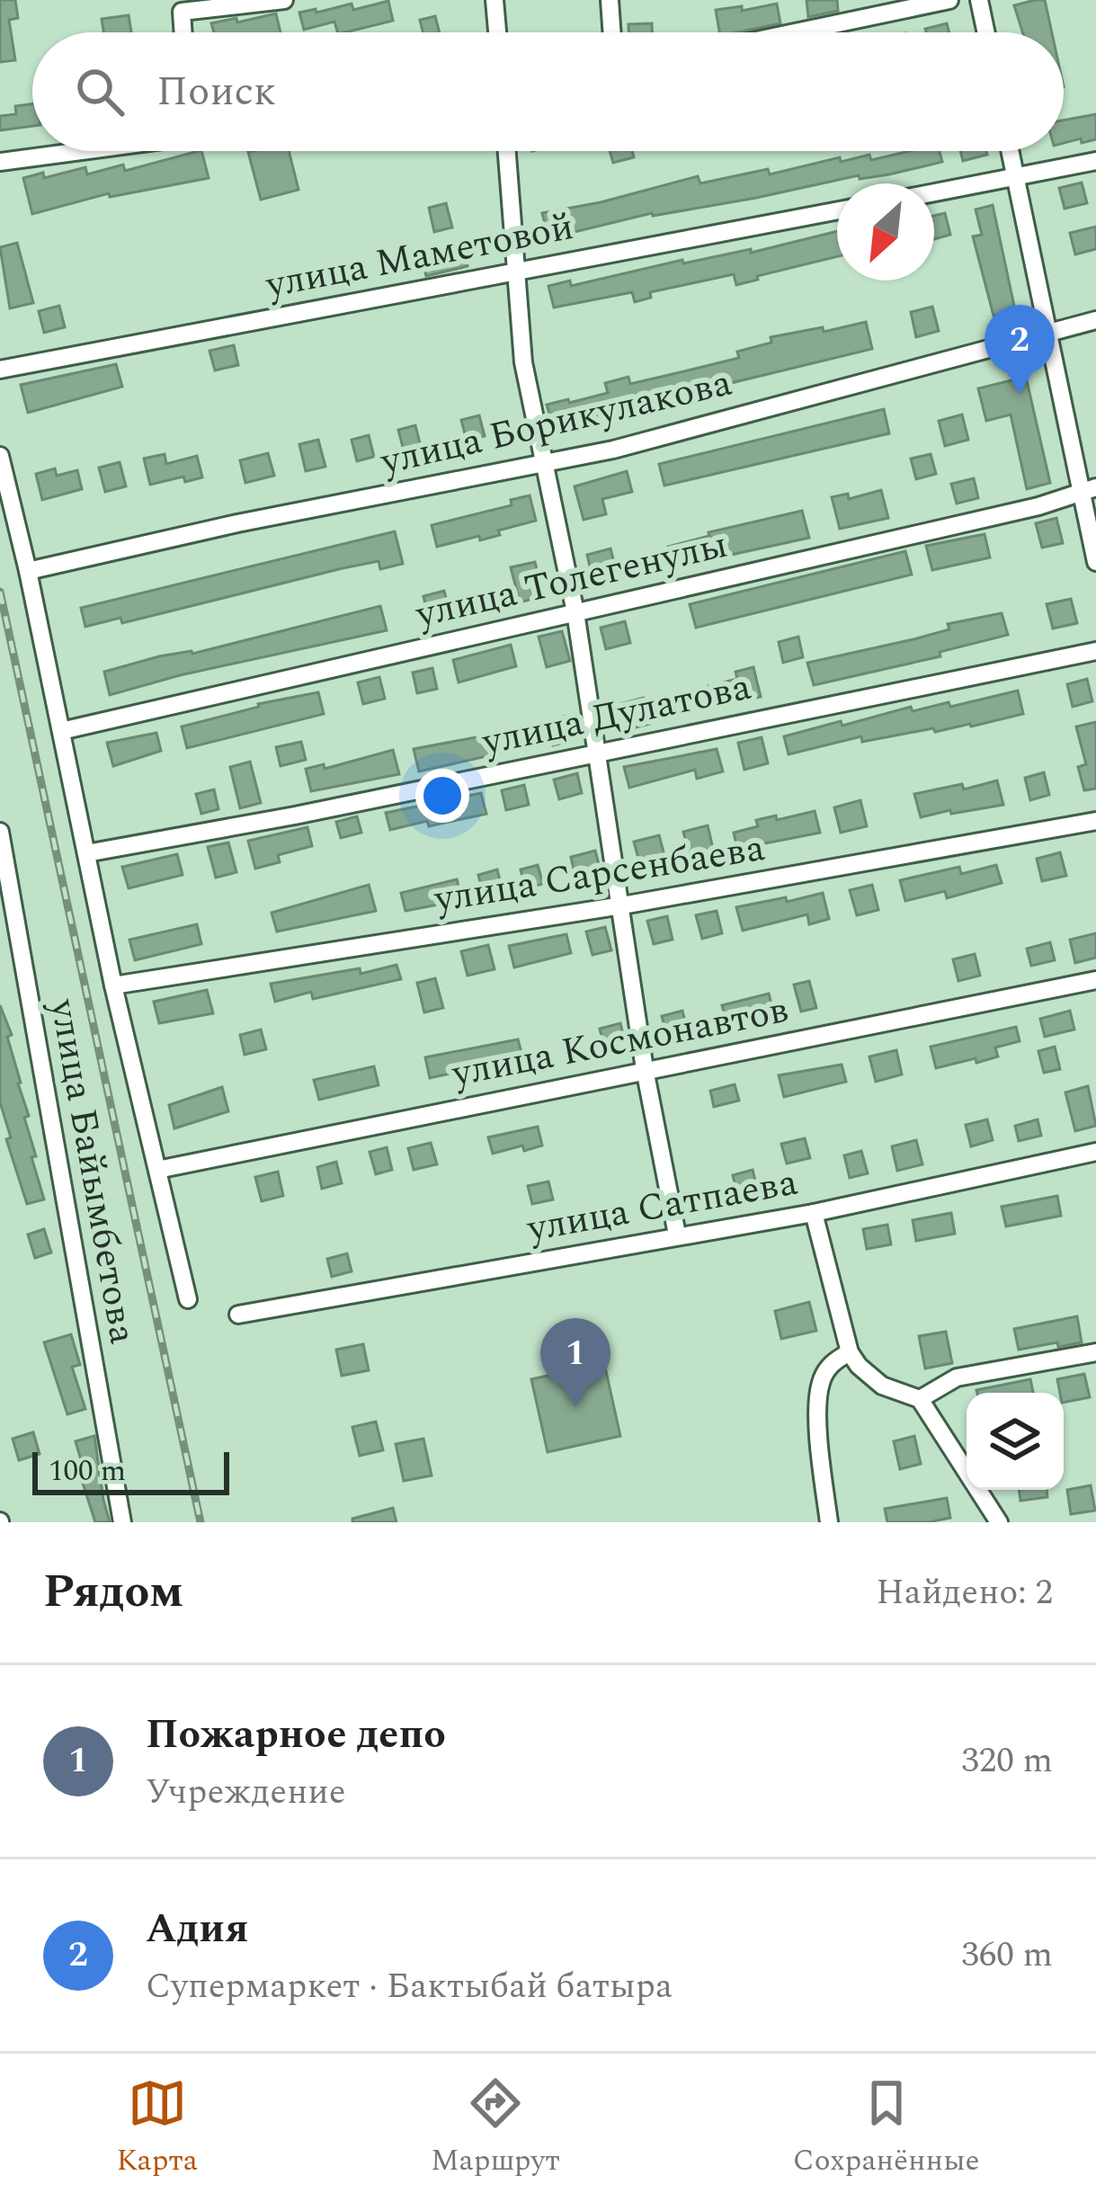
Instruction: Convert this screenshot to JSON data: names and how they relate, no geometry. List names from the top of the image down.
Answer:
{
  "streets": {
    "street": [
      "улица Маметовой",
      "улица Борикулакова",
      "улица Толегенулы",
      "улица Дулатова",
      "улица Сарсенбаева",
      "улица Космонавтов",
      "улица Байымбетова",
      "улица Сатпаева"
    ]
  },
  "scale_bar": "100 m",
  "north": "bottom left",
  "page": {
    "search": "Поиск",
    "pins": ["2", "1"],
    "scale": "100 m",
    "heading": ["Рядом", "Найдено: 2"],
    "list": [
      {
        "mark": "1",
        "name": "Пожарное депо",
        "note": "Учреждение",
        "value": "320 m"
      },
      {
        "mark": "2",
        "name": "Адия",
        "note": "Супермаркет · Бактыбай батыра",
        "value": "360 m"
      }
    ],
    "nav": ["Карта", "Маршрут", "Сохранённые"]
  }
}
